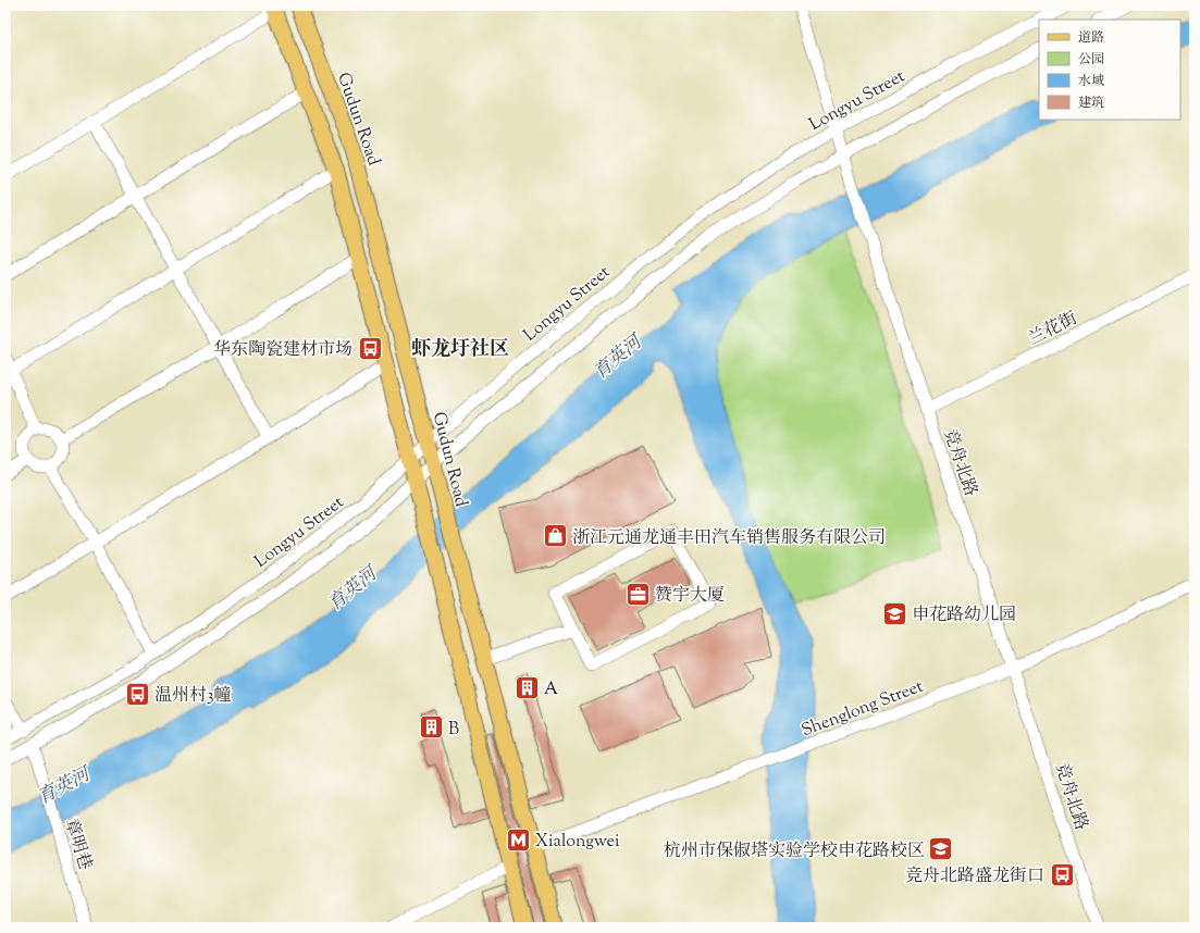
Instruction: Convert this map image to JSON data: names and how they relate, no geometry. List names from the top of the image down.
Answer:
{
  "streets": {
    "main road": ["Gudun Road"],
    "street": [
      "Longyu Street",
      "兰花街",
      "竞舟北路",
      "Shenglong Street",
      "章明巷"
    ]
  },
  "crossings": [
    ["Longyu Street", "Gudun Road"],
    ["Longyu Street", "竞舟北路"],
    ["Longyu Street", "章明巷"],
    ["Gudun Road", "Shenglong Street"],
    ["兰花街", "竞舟北路"],
    ["竞舟北路", "Shenglong Street"]
  ],
  "districts": ["虾龙圩社区"],
  "water": ["育英河"],
  "places": {
    "bus stop": ["华东陶瓷建材市场", "温州村3幢", "竞舟北路盛龙街口"],
    "shop": ["浙江元通龙通丰田汽车销售服务有限公司"],
    "office": ["赞宇大厦"],
    "school or university": ["申花路幼儿园", "杭州市保俶塔实验学校申花路校区"],
    "building": ["A", "B"],
    "metro station": ["Xialongwei"]
  },
  "legend": [
    "道路",
    "公园",
    "水域",
    "建筑"
  ]
}
